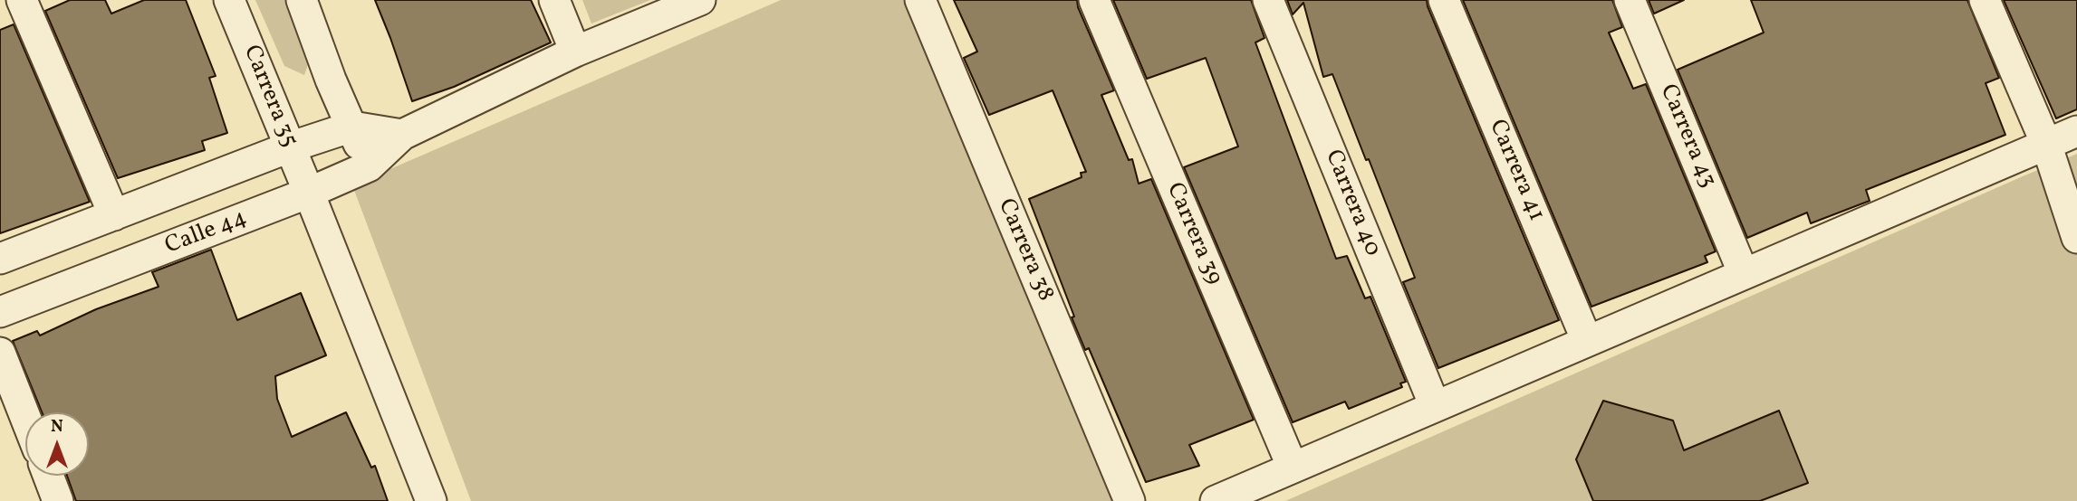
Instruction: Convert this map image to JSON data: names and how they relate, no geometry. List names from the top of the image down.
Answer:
{
  "streets": {
    "street": [
      "Carrera 35",
      "Carrera 43",
      "Carrera 41",
      "Carrera 40",
      "Calle 44",
      "Carrera 39",
      "Carrera 38"
    ]
  },
  "crossings": [
    ["Carrera 35", "Calle 44"]
  ],
  "north": "top"
}
